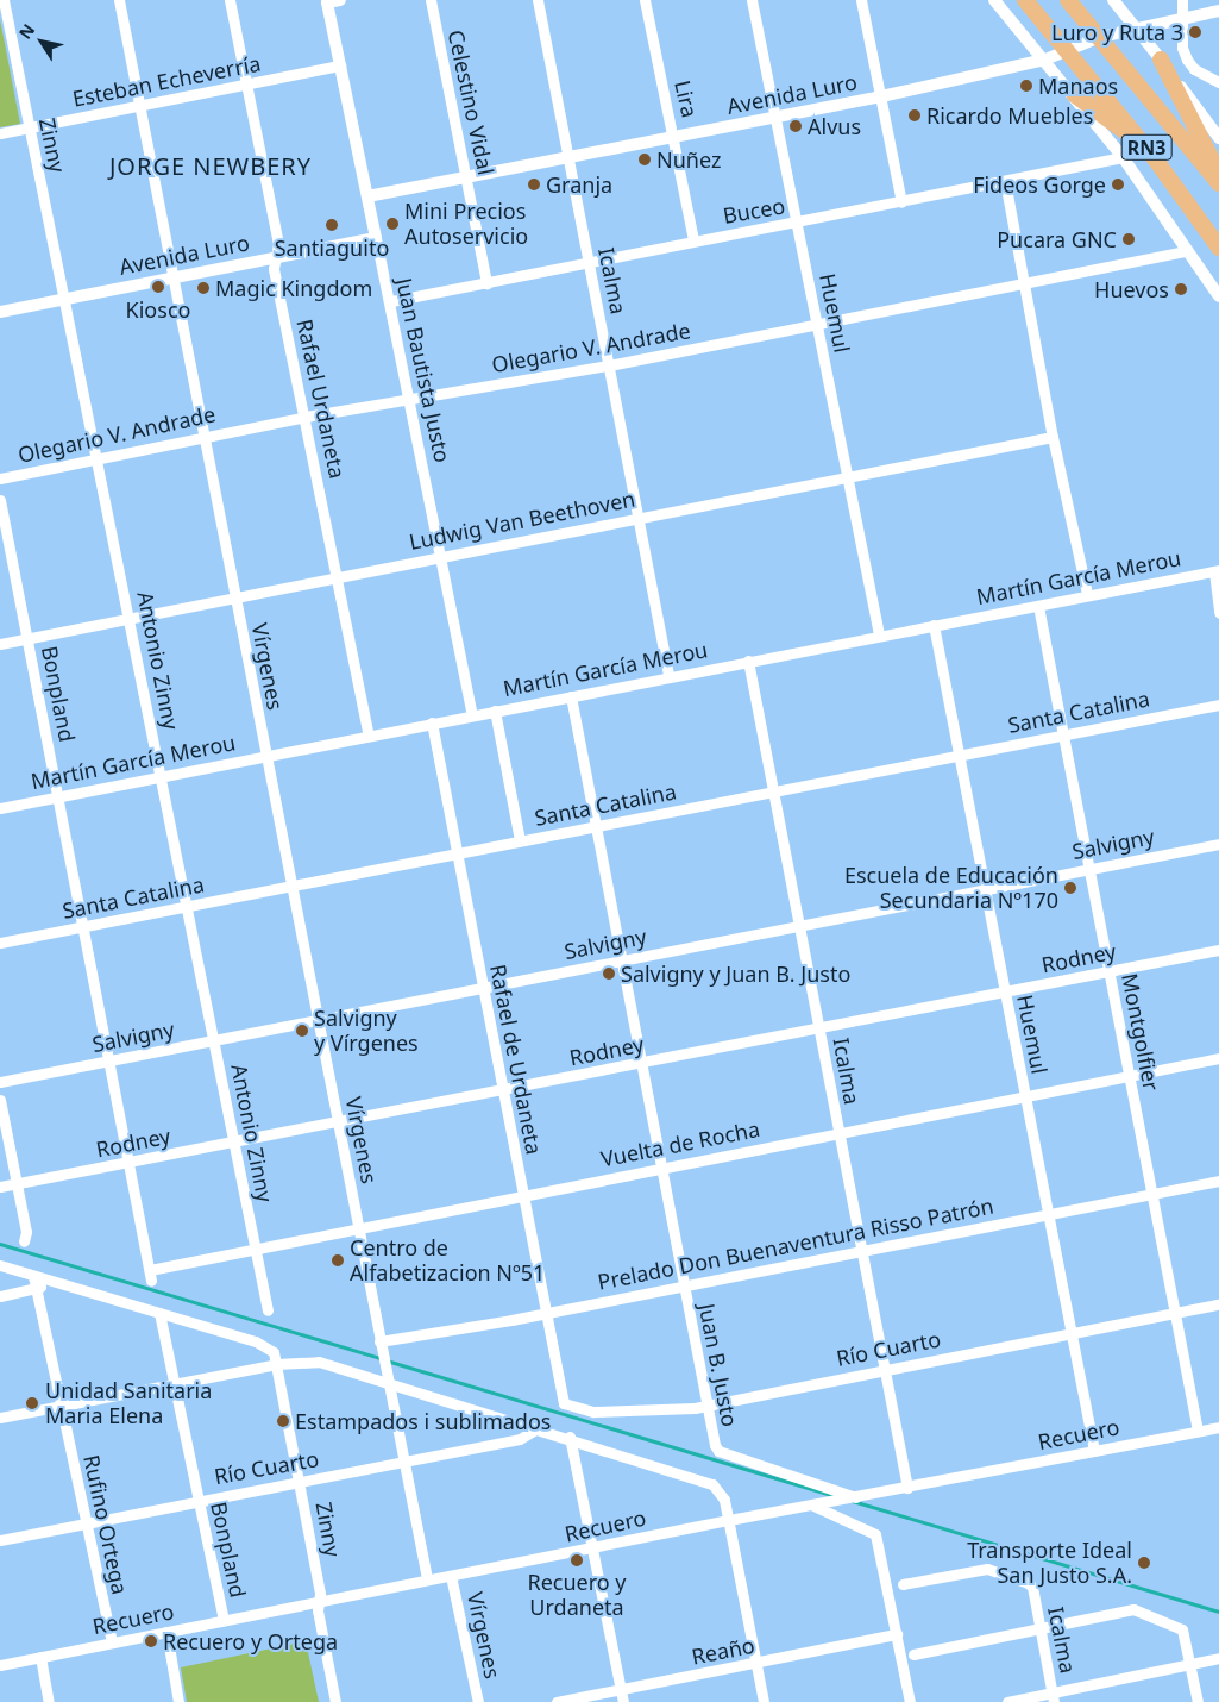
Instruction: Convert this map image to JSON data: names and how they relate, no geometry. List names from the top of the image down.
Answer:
{
  "streets": {
    "highway": ["RN3"],
    "street": [
      "Esteban Echeverría",
      "Avenida Luro",
      "Lira",
      "Celestino Vidal",
      "Zinny",
      "Buceo",
      "Icalma",
      "Huemul",
      "Olegario V. Andrade",
      "Juan Bautista Justo",
      "Rafael Urdaneta",
      "Ludwig Van Beethoven",
      "Martín García Merou",
      "Antonio Zinny",
      "Vírgenes",
      "Bonpland",
      "Santa Catalina",
      "Salvigny",
      "Rodney",
      "Montgolfier",
      "Rafael de Urdaneta",
      "Vuelta de Rocha",
      "Prelado Don Buenaventura Risso Patrón",
      "Río Cuarto",
      "Juan B. Justo",
      "Recuero",
      "Rufino Ortega",
      "Reaño"
    ]
  },
  "crossings": [
    ["Esteban Echeverría", "Zinny"],
    ["Esteban Echeverría", "Juan Bautista Justo"],
    ["Esteban Echeverría", "Rafael Urdaneta"],
    ["Esteban Echeverría", "Vírgenes"],
    ["Avenida Luro", "Lira"],
    ["Avenida Luro", "Celestino Vidal"],
    ["Avenida Luro", "Zinny"],
    ["Avenida Luro", "RN3"],
    ["Avenida Luro", "Icalma"],
    ["Avenida Luro", "Huemul"],
    ["Avenida Luro", "Juan Bautista Justo"],
    ["Avenida Luro", "Rafael Urdaneta"],
    ["Avenida Luro", "Antonio Zinny"],
    ["Avenida Luro", "Vírgenes"],
    ["Lira", "Buceo"],
    ["Celestino Vidal", "Buceo"],
    ["Zinny", "Antonio Zinny"],
    ["Zinny", "Río Cuarto"],
    ["Zinny", "Recuero"],
    ["Buceo", "Icalma"],
    ["Buceo", "Huemul"],
    ["Buceo", "Juan Bautista Justo"],
    ["Icalma", "Olegario V. Andrade"],
    ["Icalma", "Ludwig Van Beethoven"],
    ["Icalma", "Martín García Merou"],
    ["Icalma", "Santa Catalina"],
    ["Icalma", "Salvigny"],
    ["Icalma", "Rodney"],
    ["Icalma", "Vuelta de Rocha"],
    ["Icalma", "Prelado Don Buenaventura Risso Patrón"],
    ["Icalma", "Río Cuarto"],
    ["Icalma", "Recuero"],
    ["Huemul", "Olegario V. Andrade"],
    ["Huemul", "Ludwig Van Beethoven"],
    ["Huemul", "Martín García Merou"],
    ["Huemul", "Santa Catalina"],
    ["Huemul", "Salvigny"],
    ["Huemul", "Rodney"],
    ["Huemul", "Vuelta de Rocha"],
    ["Huemul", "Prelado Don Buenaventura Risso Patrón"],
    ["Huemul", "Río Cuarto"],
    ["Huemul", "Recuero"],
    ["Olegario V. Andrade", "Juan Bautista Justo"],
    ["Olegario V. Andrade", "Rafael Urdaneta"],
    ["Olegario V. Andrade", "Antonio Zinny"],
    ["Olegario V. Andrade", "Vírgenes"],
    ["Juan Bautista Justo", "Ludwig Van Beethoven"],
    ["Juan Bautista Justo", "Martín García Merou"],
    ["Rafael Urdaneta", "Ludwig Van Beethoven"],
    ["Rafael Urdaneta", "Martín García Merou"],
    ["Ludwig Van Beethoven", "Antonio Zinny"],
    ["Ludwig Van Beethoven", "Vírgenes"],
    ["Ludwig Van Beethoven", "Bonpland"],
    ["Martín García Merou", "Antonio Zinny"],
    ["Martín García Merou", "Vírgenes"],
    ["Martín García Merou", "Bonpland"],
    ["Martín García Merou", "Montgolfier"],
    ["Martín García Merou", "Rafael de Urdaneta"],
    ["Martín García Merou", "Juan B. Justo"],
    ["Antonio Zinny", "Santa Catalina"],
    ["Antonio Zinny", "Salvigny"],
    ["Antonio Zinny", "Rodney"],
    ["Antonio Zinny", "Vuelta de Rocha"],
    ["Vírgenes", "Santa Catalina"],
    ["Vírgenes", "Salvigny"],
    ["Vírgenes", "Rodney"],
    ["Vírgenes", "Vuelta de Rocha"],
    ["Vírgenes", "Prelado Don Buenaventura Risso Patrón"],
    ["Vírgenes", "Recuero"],
    ["Bonpland", "Santa Catalina"],
    ["Bonpland", "Salvigny"],
    ["Bonpland", "Rodney"],
    ["Bonpland", "Vuelta de Rocha"],
    ["Bonpland", "Río Cuarto"],
    ["Bonpland", "Recuero"],
    ["Santa Catalina", "Montgolfier"],
    ["Santa Catalina", "Rafael de Urdaneta"],
    ["Santa Catalina", "Juan B. Justo"],
    ["Salvigny", "Montgolfier"],
    ["Salvigny", "Rafael de Urdaneta"],
    ["Salvigny", "Juan B. Justo"],
    ["Rodney", "Montgolfier"],
    ["Rodney", "Rafael de Urdaneta"],
    ["Rodney", "Juan B. Justo"],
    ["Montgolfier", "Vuelta de Rocha"],
    ["Montgolfier", "Prelado Don Buenaventura Risso Patrón"],
    ["Montgolfier", "Río Cuarto"],
    ["Montgolfier", "Recuero"],
    ["Rafael de Urdaneta", "Vuelta de Rocha"],
    ["Rafael de Urdaneta", "Prelado Don Buenaventura Risso Patrón"],
    ["Rafael de Urdaneta", "Río Cuarto"],
    ["Vuelta de Rocha", "Juan B. Justo"],
    ["Prelado Don Buenaventura Risso Patrón", "Juan B. Justo"],
    ["Río Cuarto", "Juan B. Justo"],
    ["Río Cuarto", "Rufino Ortega"],
    ["Juan B. Justo", "Recuero"],
    ["Recuero", "Rufino Ortega"]
  ],
  "districts": ["JORGE NEWBERY"],
  "places": [
    "Luro y Ruta 3",
    "Manaos",
    "Ricardo Muebles",
    "Alvus",
    "Nuñez",
    "Granja",
    "Fideos Gorge",
    "Mini Precios Autoservicio",
    "Santiaguito",
    "Pucara GNC",
    "Kiosco",
    "Magic Kingdom",
    "Huevos",
    "Escuela de Educación Secundaria Nº170",
    "Salvigny y Juan B. Justo",
    "Salvigny y Vírgenes",
    "Centro de Alfabetizacion Nº51",
    "Unidad Sanitaria Maria Elena",
    "Estampados i sublimados",
    "Recuero y Urdaneta",
    "Transporte Ideal San Justo S.A.",
    "Recuero y Ortega"
  ],
  "north": "top left"
}
